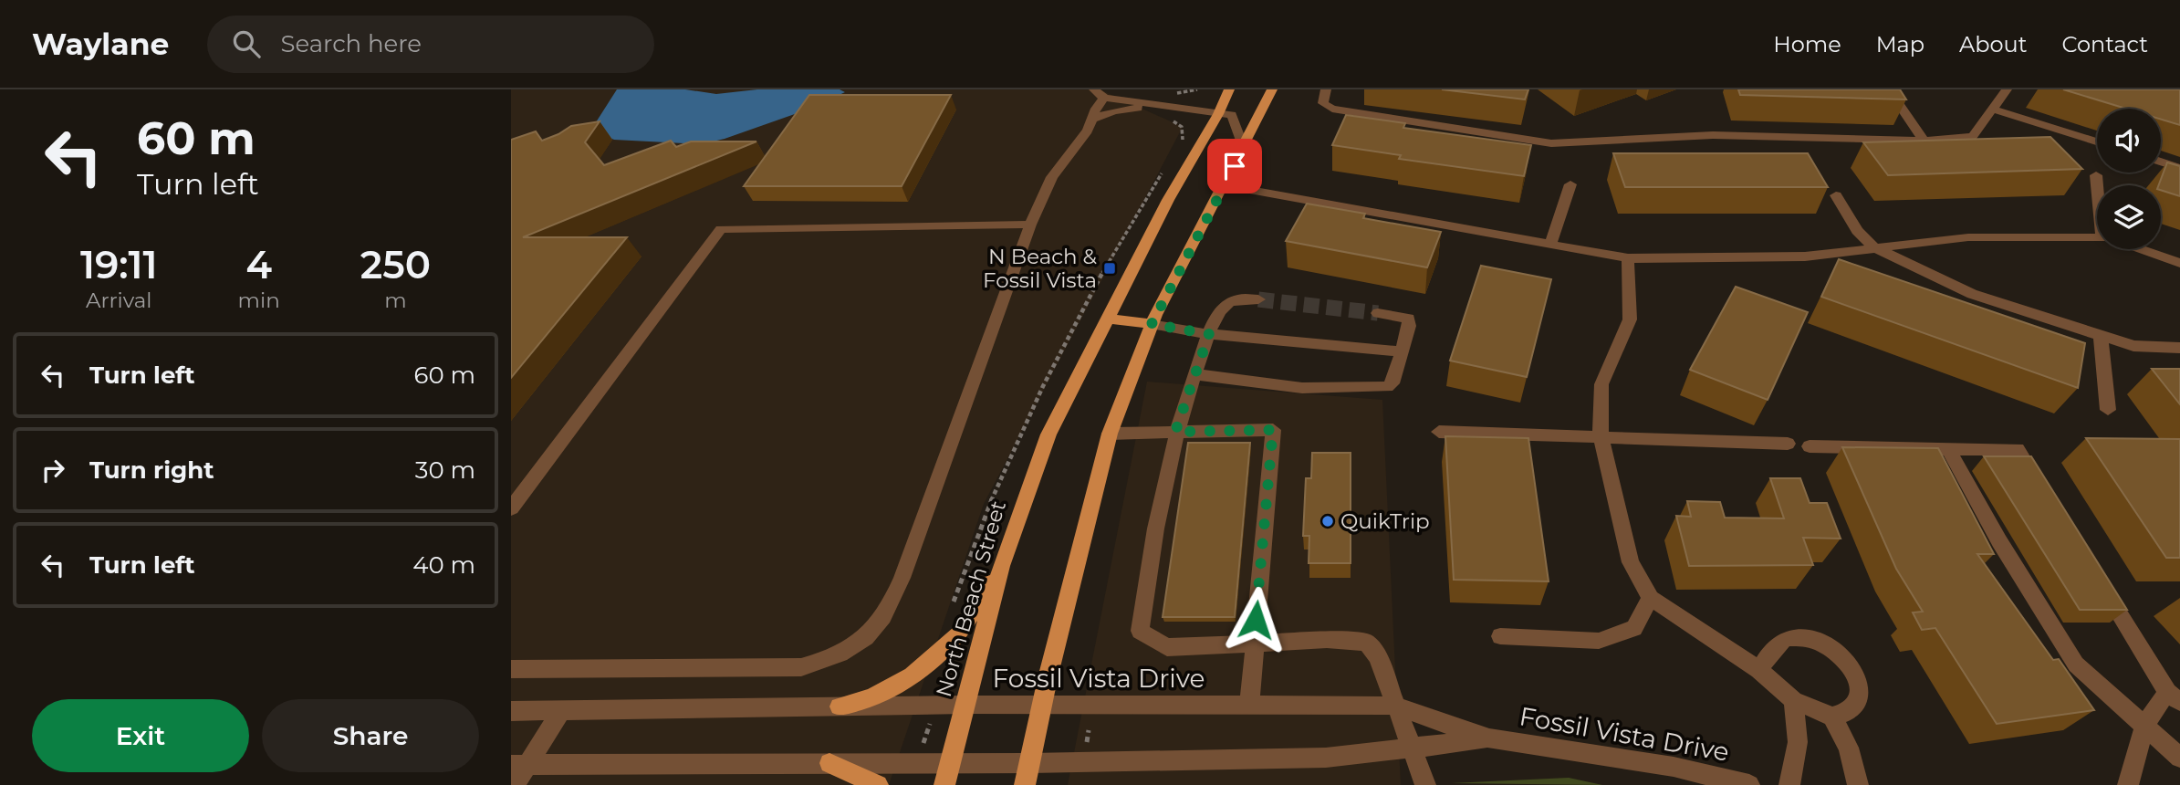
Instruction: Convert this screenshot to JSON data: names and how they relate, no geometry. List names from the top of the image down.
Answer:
{
  "streets": {
    "main road": ["North Beach Street"],
    "street": ["Fossil Vista Drive"]
  },
  "crossings": [
    ["North Beach Street", "Fossil Vista Drive"]
  ],
  "places": {
    "transit": ["N Beach & Fossil Vista"],
    "other": ["QuikTrip"]
  },
  "page": {
    "header": "Waylane",
    "search": "Search here",
    "nav": [
      "Home",
      "Map",
      "About",
      "Contact"
    ],
    "turn": ["60 m", "Turn left"],
    "eta": [
      "19:11",
      "Arrival",
      "4",
      "min",
      "250",
      "m"
    ],
    "list": [
      {
        "name": "Turn left",
        "value": "60 m"
      },
      {
        "name": "Turn right",
        "value": "30 m"
      },
      {
        "name": "Turn left",
        "value": "40 m"
      }
    ],
    "buttons": ["Exit", "Share"]
  }
}
